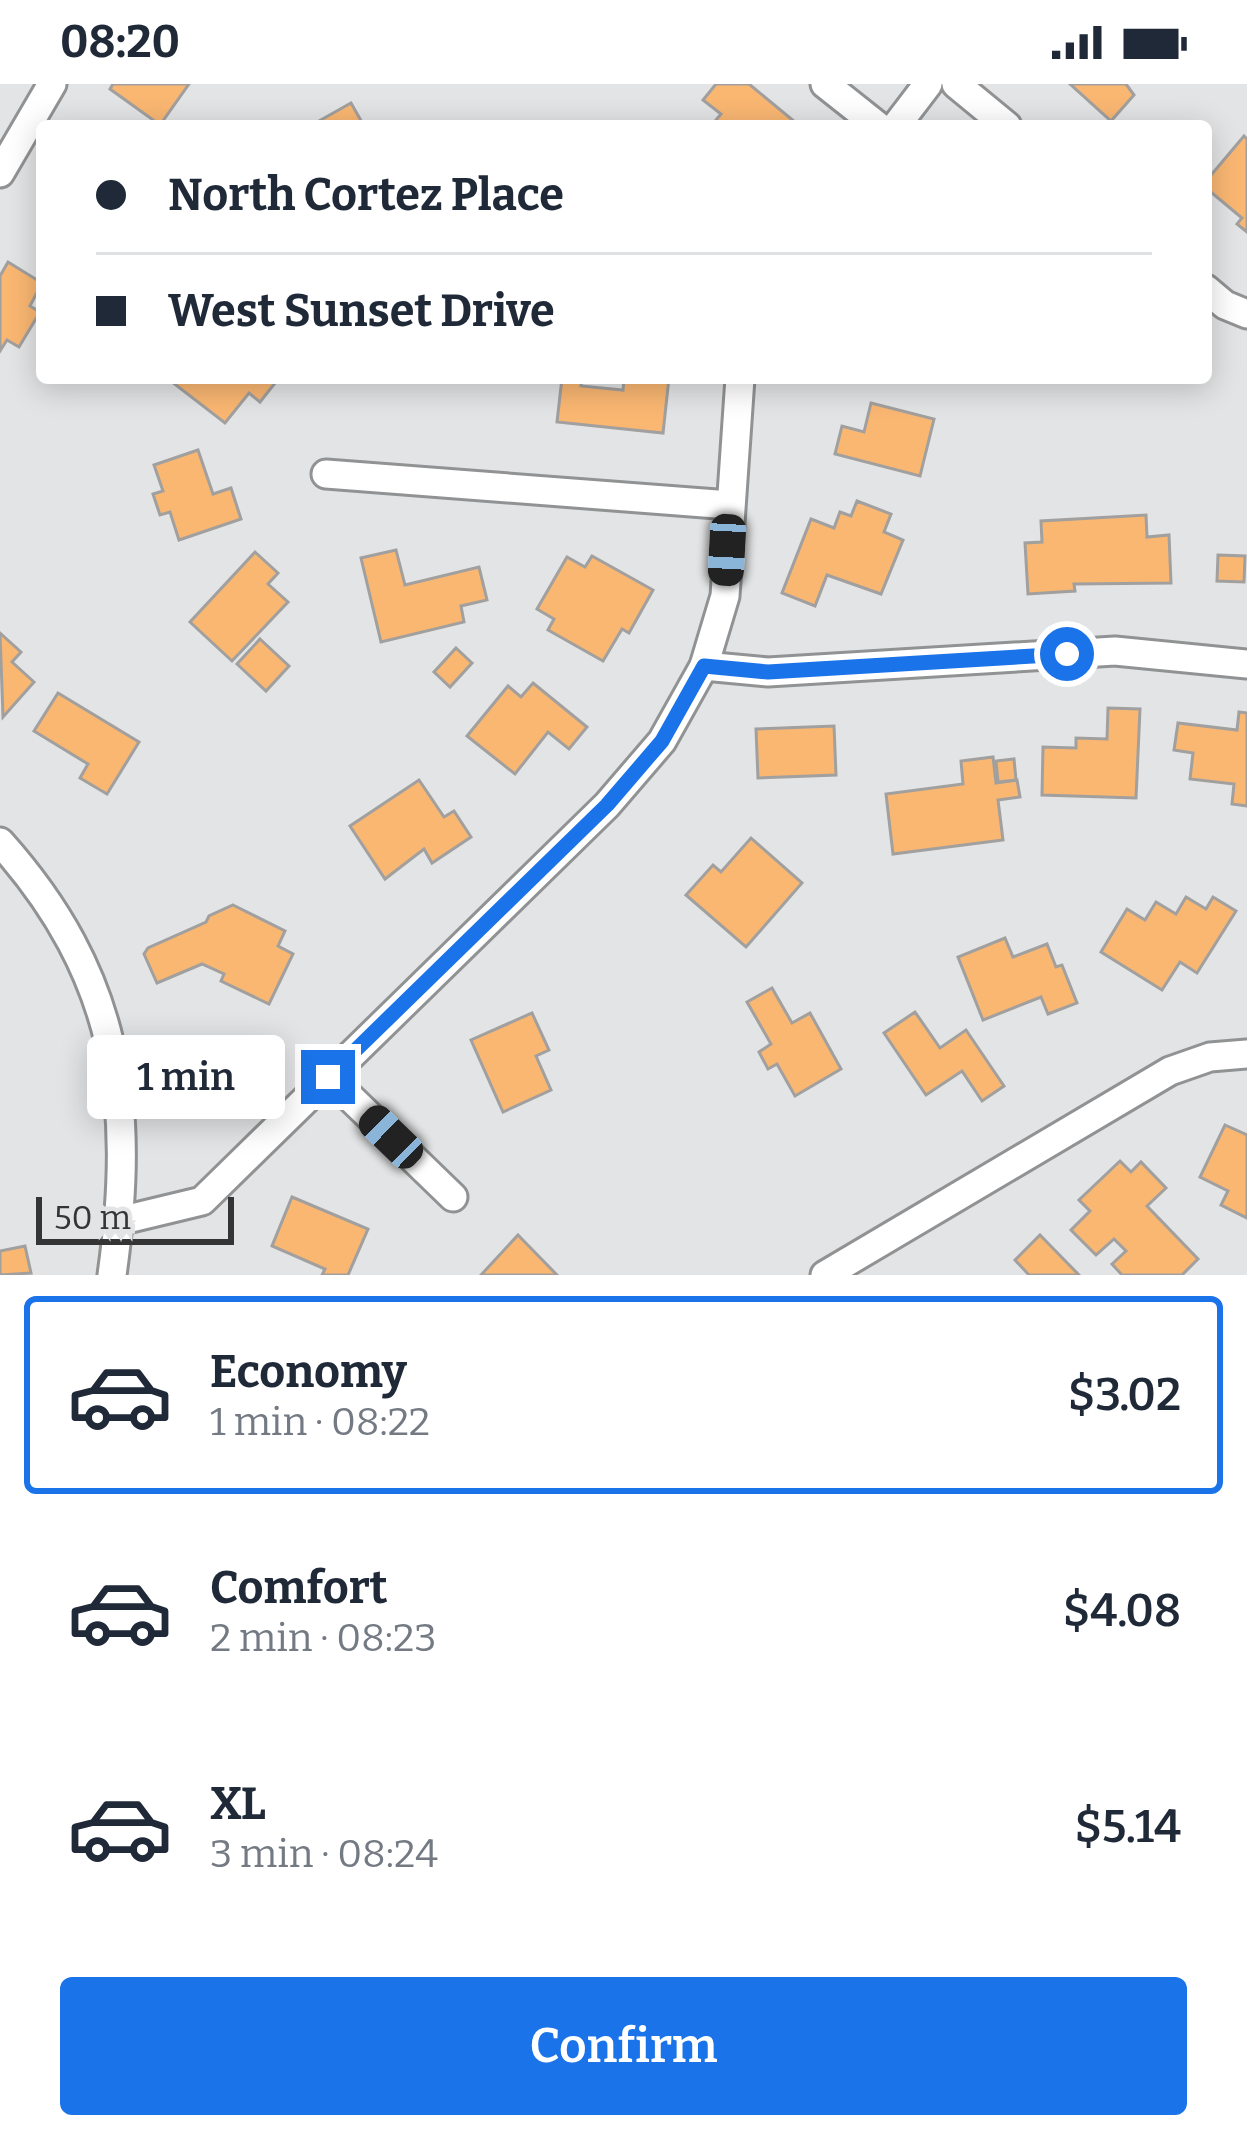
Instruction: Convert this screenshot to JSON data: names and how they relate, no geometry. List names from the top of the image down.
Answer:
{
  "scale_bar": "50 m",
  "page": {
    "status": "08:20",
    "banner": ["North Cortez Place", "West Sunset Drive"],
    "bubble": "1 min",
    "scale": "50 m",
    "list": [
      {
        "name": "Economy",
        "note": "1 min · 08:22",
        "value": "$3.02"
      },
      {
        "name": "Comfort",
        "note": "2 min · 08:23",
        "value": "$4.08"
      },
      {
        "name": "XL",
        "note": "3 min · 08:24",
        "value": "$5.14"
      }
    ],
    "buttons": "Confirm"
  }
}
